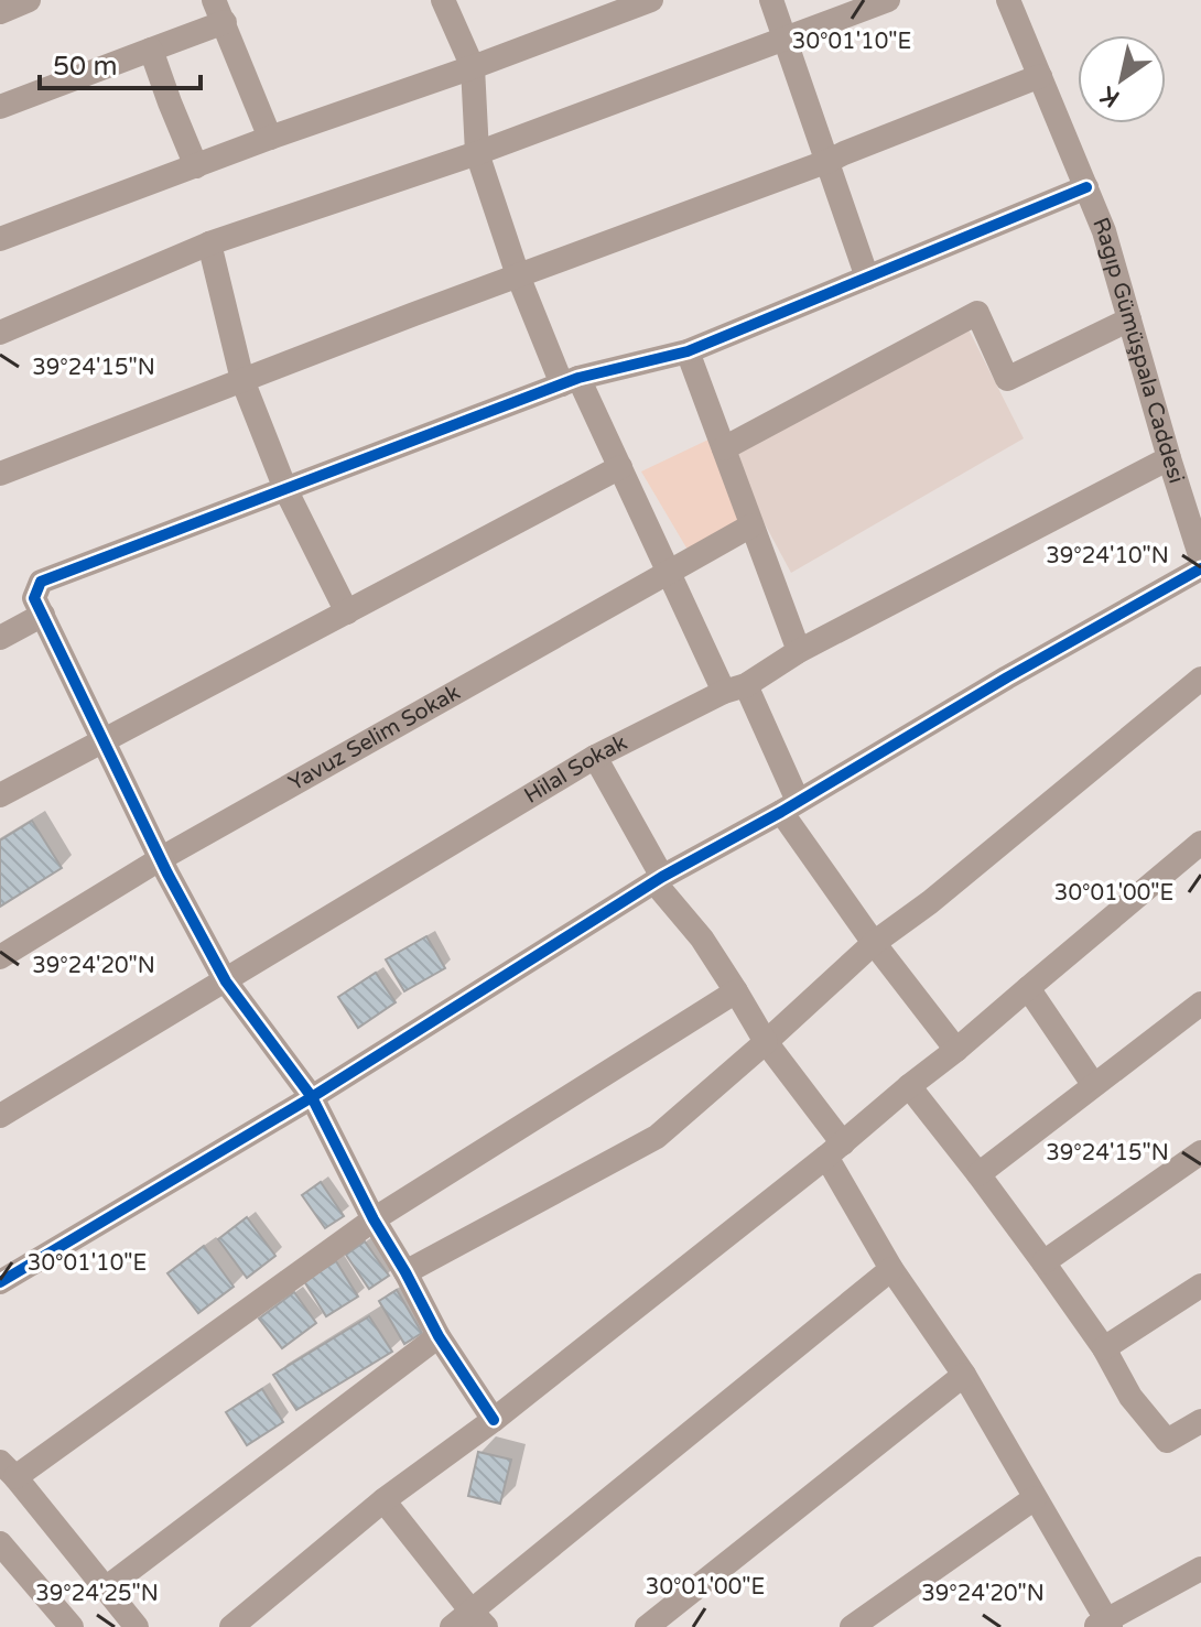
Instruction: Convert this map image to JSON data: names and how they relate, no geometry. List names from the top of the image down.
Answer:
{
  "streets": {
    "street": ["Ragıp Gümüşpala Caddesi", "Yavuz Selim Sokak", "Hilal Sokak"]
  },
  "crossings": [
    ["Ragıp Gümüşpala Caddesi", "Hilal Sokak"]
  ],
  "scale_bar": "50 m",
  "north": "bottom left",
  "coordinates": [
    "30°01'10\"E",
    "39°24'15\"N",
    "39°24'10\"N",
    "30°01'00\"E",
    "39°24'20\"N",
    "39°24'25\"N"
  ]
}
